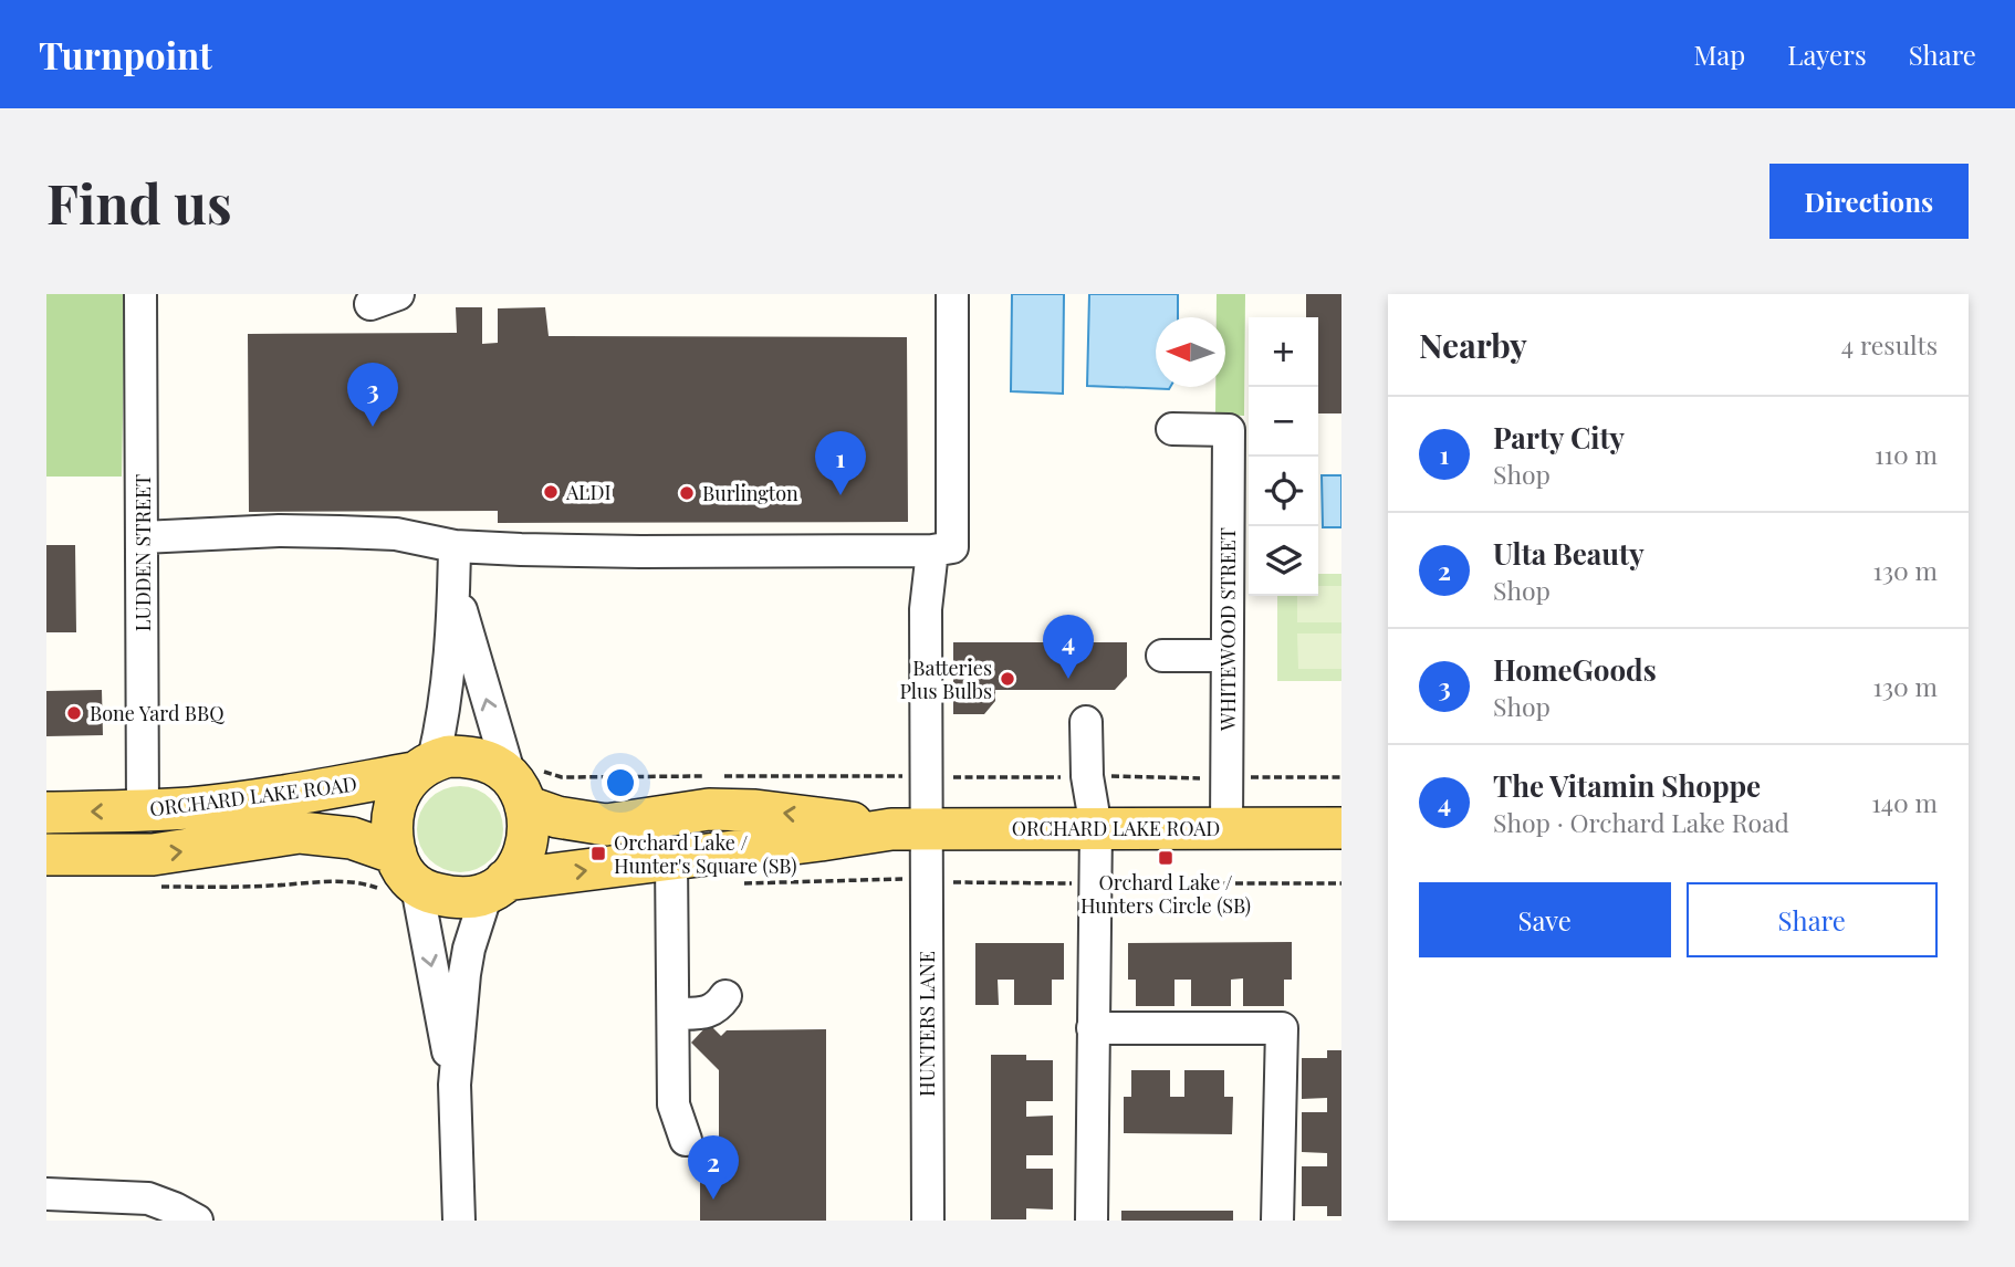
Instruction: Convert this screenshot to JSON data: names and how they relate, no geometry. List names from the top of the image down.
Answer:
{
  "streets": {
    "main road": ["ORCHARD LAKE ROAD"],
    "street": ["LUDDEN STREET", "WHITEWOOD STREET", "HUNTERS LANE"]
  },
  "crossings": [
    ["LUDDEN STREET", "ORCHARD LAKE ROAD"],
    ["WHITEWOOD STREET", "ORCHARD LAKE ROAD"],
    ["ORCHARD LAKE ROAD", "HUNTERS LANE"]
  ],
  "places": {
    "other": [
      "ALDI",
      "Burlington",
      "Batteries Plus Bulbs",
      "Bone Yard BBQ"
    ],
    "transit": ["Orchard Lake / Hunter's Square (SB)", "Orchard Lake / Hunters Circle (SB)"]
  },
  "north": "left",
  "page": {
    "header": "Turnpoint",
    "nav": ["Map", "Layers", "Share"],
    "buttons": [
      "Directions",
      ["Save", "Share"]
    ],
    "title": "Find us",
    "heading": ["Nearby", "4 results"],
    "map_buttons": ["+", "−"],
    "pins": [
      "3",
      "1",
      "4",
      "2"
    ],
    "list": [
      {
        "mark": "1",
        "name": "Party City",
        "note": "Shop",
        "value": "110 m"
      },
      {
        "mark": "2",
        "name": "Ulta Beauty",
        "note": "Shop",
        "value": "130 m"
      },
      {
        "mark": "3",
        "name": "HomeGoods",
        "note": "Shop",
        "value": "130 m"
      },
      {
        "mark": "4",
        "name": "The Vitamin Shoppe",
        "note": "Shop · Orchard Lake Road",
        "value": "140 m"
      }
    ]
  }
}
